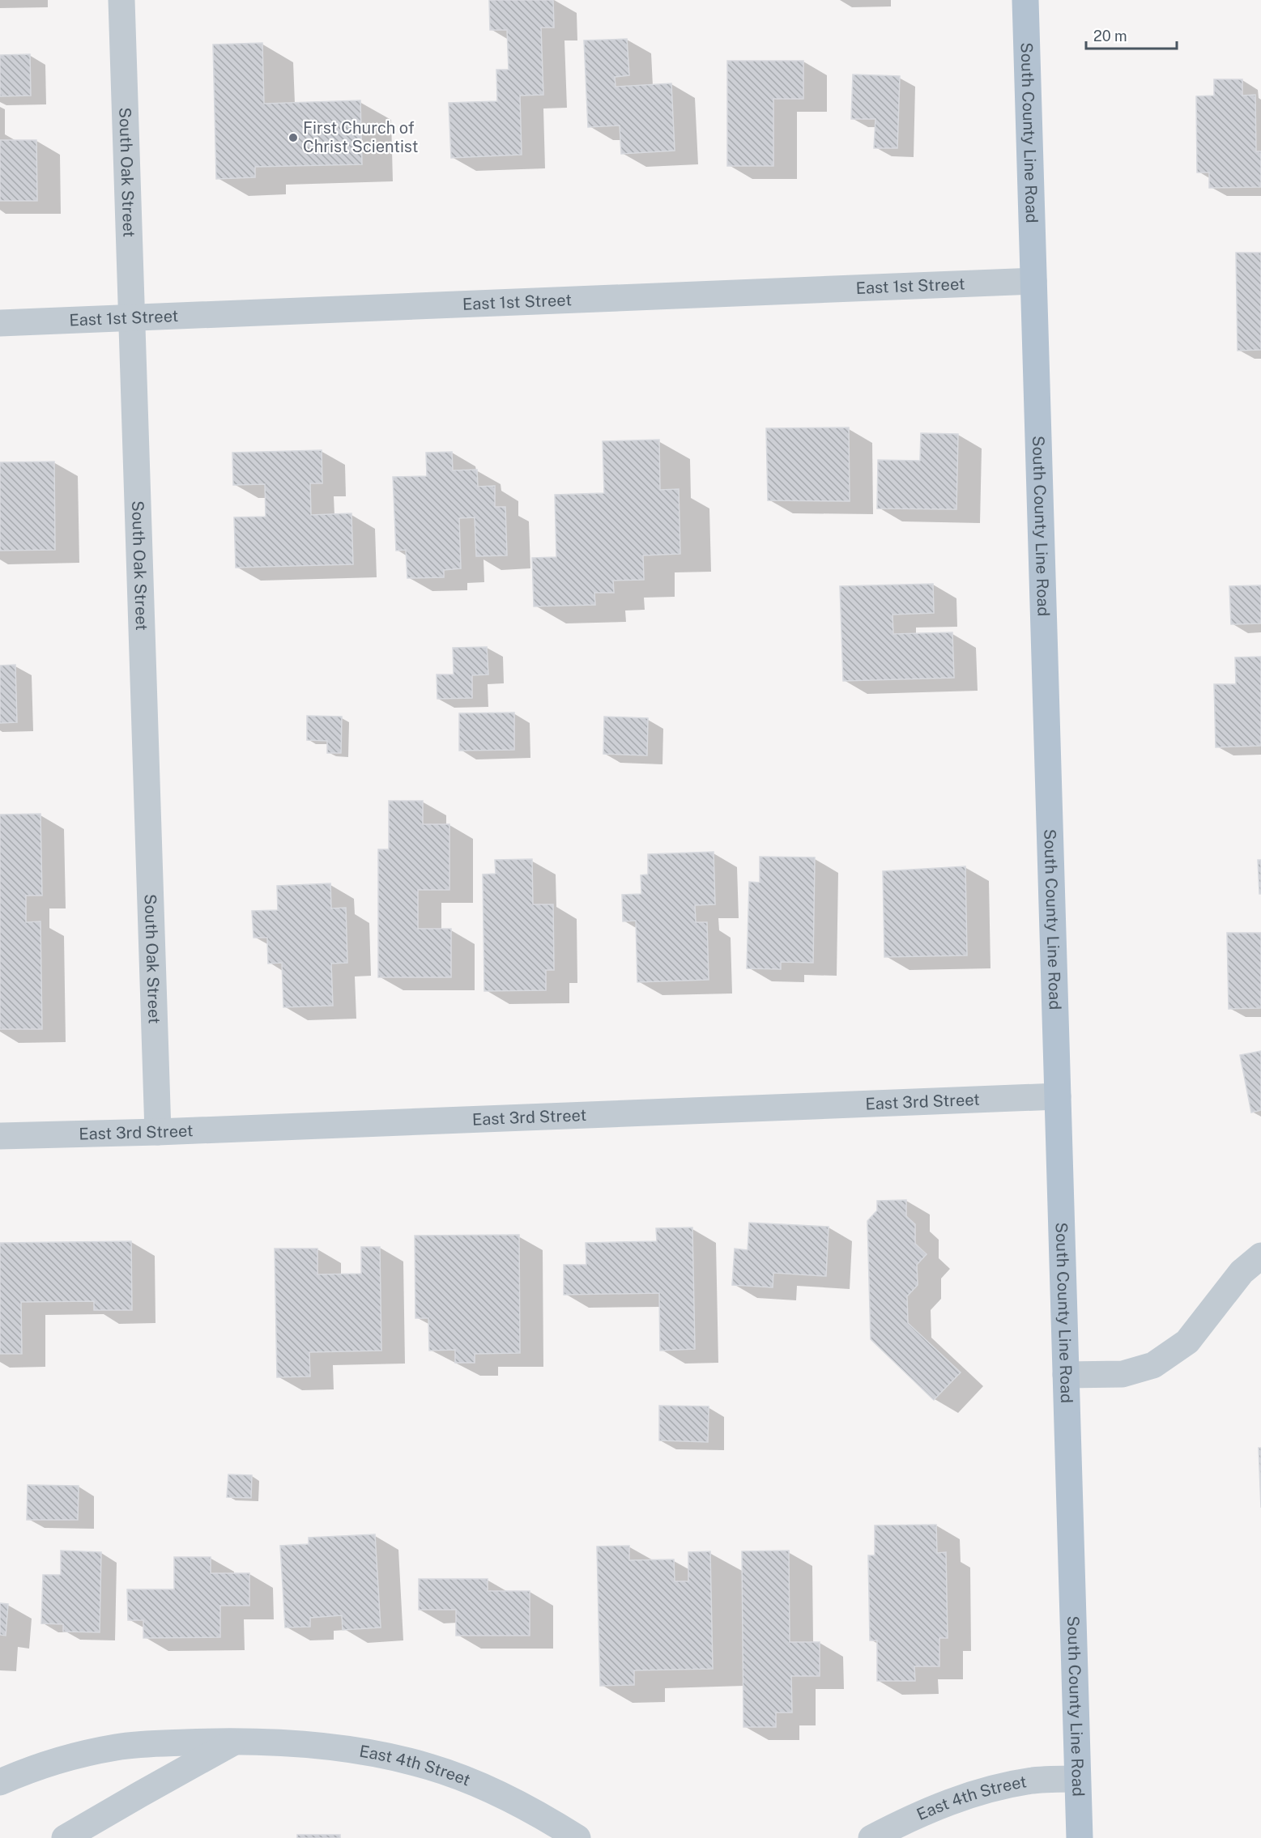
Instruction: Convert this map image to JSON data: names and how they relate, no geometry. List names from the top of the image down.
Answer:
{
  "streets": {
    "main road": ["South County Line Road"],
    "street": [
      "South Oak Street",
      "East 1st Street",
      "East 3rd Street",
      "East 4th Street"
    ]
  },
  "crossings": [
    ["South County Line Road", "East 1st Street"],
    ["South County Line Road", "East 3rd Street"],
    ["South County Line Road", "East 4th Street"],
    ["South Oak Street", "East 1st Street"],
    ["South Oak Street", "East 3rd Street"]
  ],
  "places": ["First Church of Christ Scientist"],
  "scale_bar": "20 m"
}
